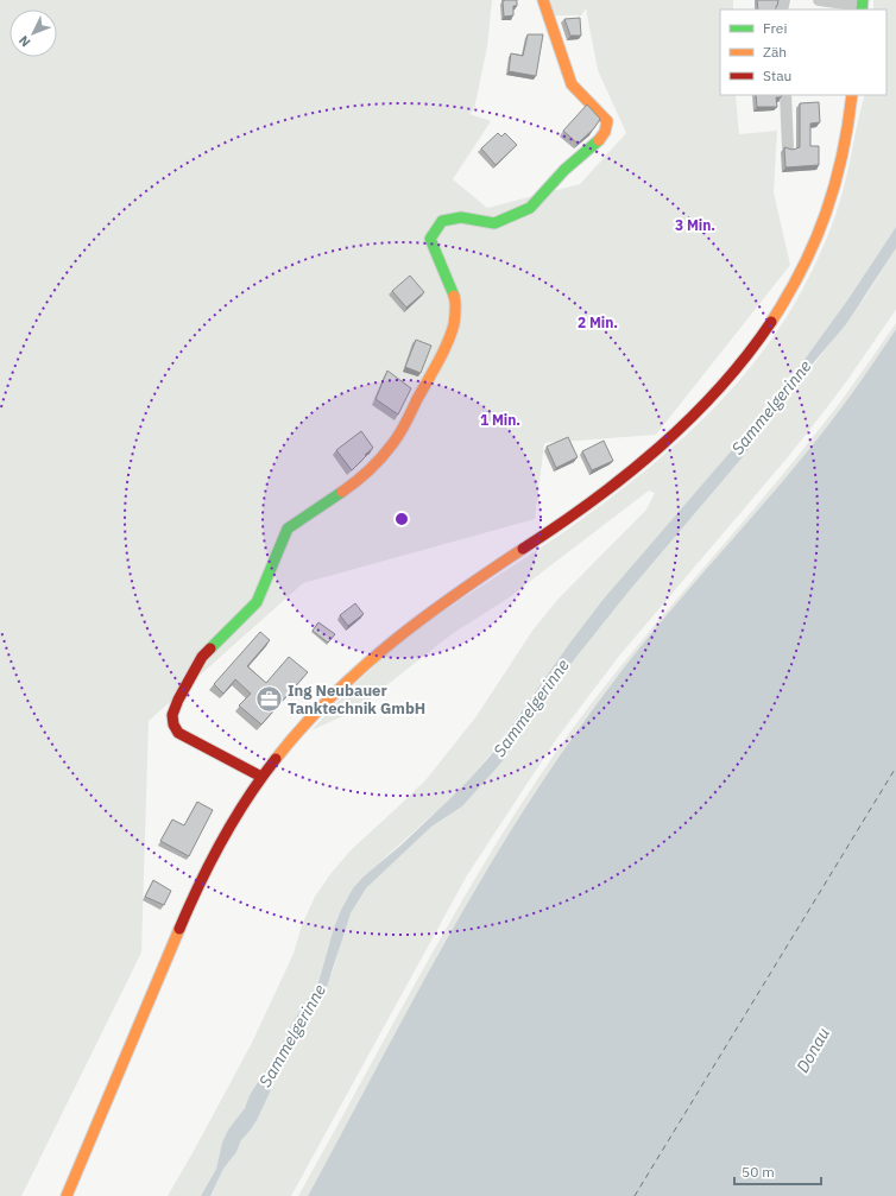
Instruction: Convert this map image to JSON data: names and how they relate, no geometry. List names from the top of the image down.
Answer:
{
  "water": ["Sammelgerinne", "Donau"],
  "places": {
    "office": ["Ing Neubauer Tanktechnik GmbH"]
  },
  "legend": ["Frei", "Zäh", "Stau"],
  "scale_bar": "50 m",
  "north": "bottom left",
  "rings": ["3 Min.", "2 Min.", "1 Min."]
}
